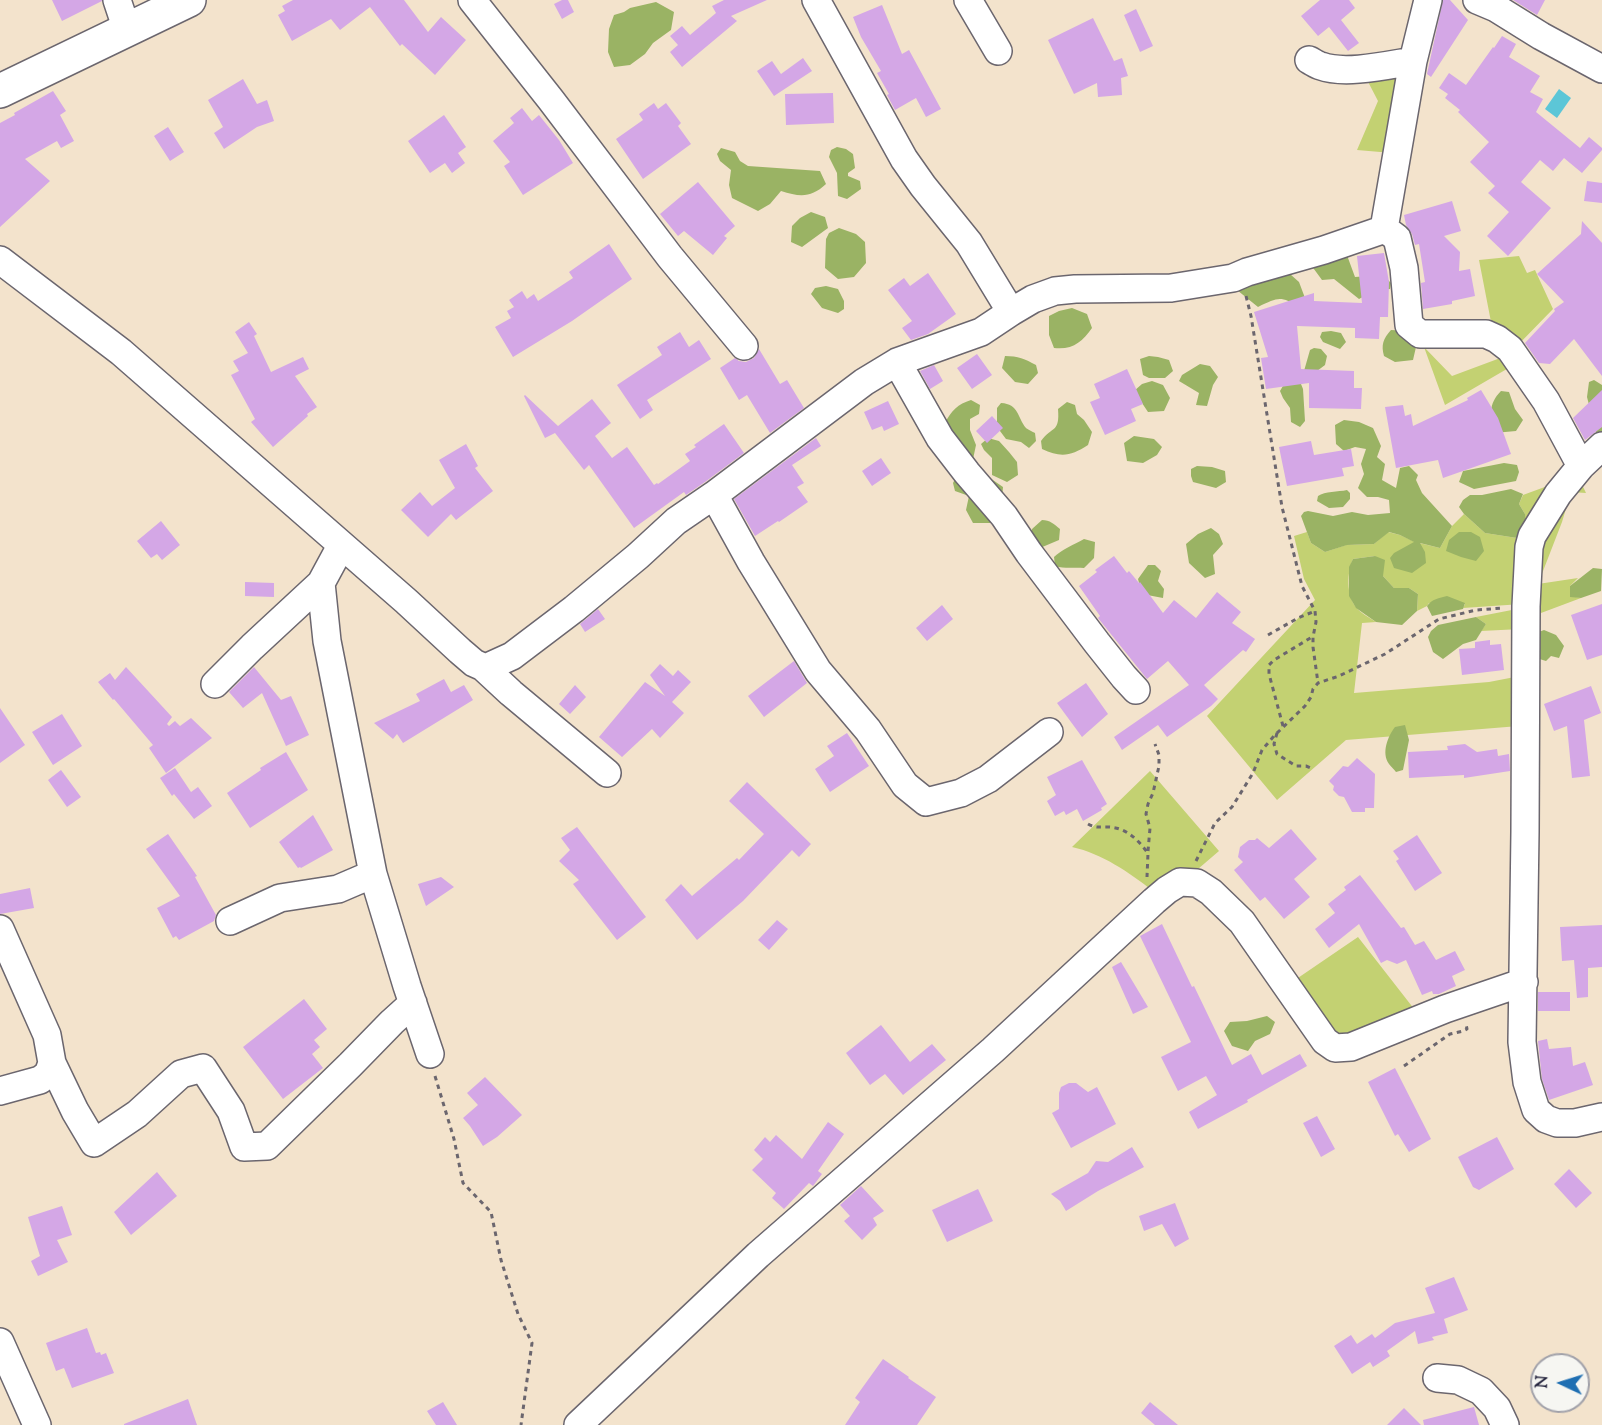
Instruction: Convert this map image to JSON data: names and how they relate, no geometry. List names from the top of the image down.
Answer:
{
  "north": "left"
}
